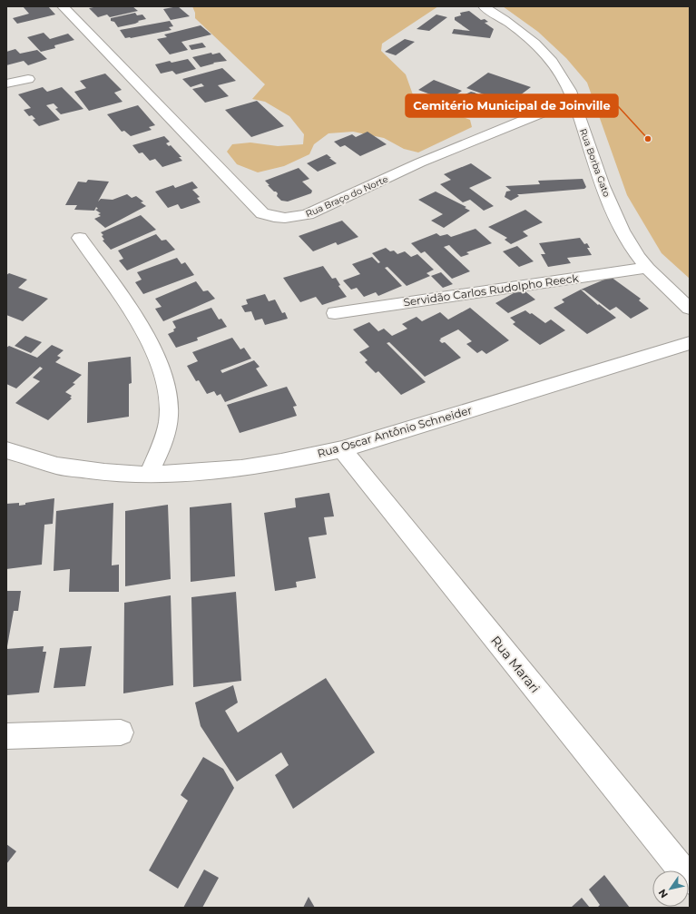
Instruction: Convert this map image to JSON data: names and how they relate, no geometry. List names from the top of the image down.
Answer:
{
  "streets": {
    "street": [
      "Rua Borba Gato",
      "Rua Braço do Norte",
      "Servidão Carlos Rudolpho Reeck",
      "Rua Oscar Antônio Schneider",
      "Rua Marari"
    ]
  },
  "crossings": [
    ["Rua Borba Gato", "Rua Braço do Norte"],
    ["Rua Borba Gato", "Servidão Carlos Rudolpho Reeck"],
    ["Rua Oscar Antônio Schneider", "Rua Marari"]
  ],
  "places": ["Cemitério Municipal de Joinville"],
  "north": "bottom left"
}
